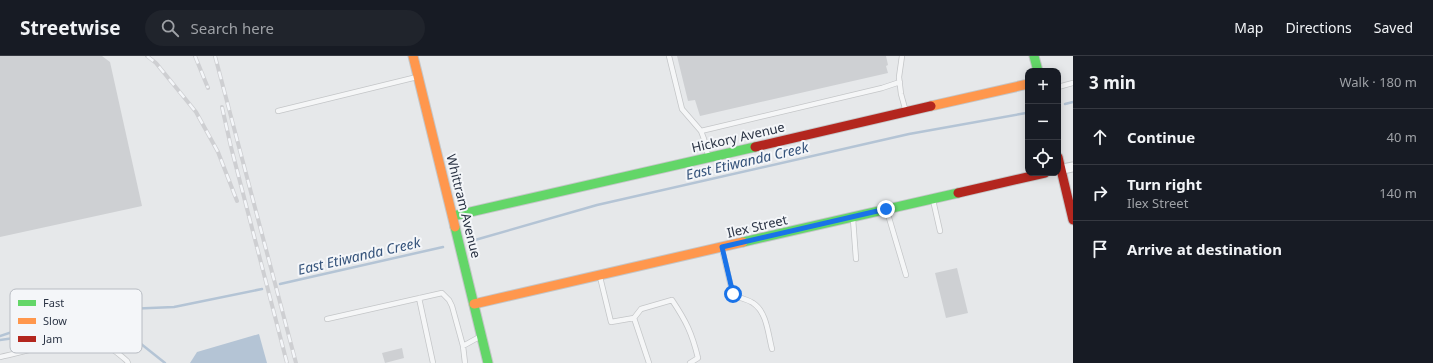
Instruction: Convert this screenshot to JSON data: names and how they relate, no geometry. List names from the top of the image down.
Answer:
{
  "streets": {
    "street": ["Hickory Avenue", "Whittram Avenue", "Ilex Street"]
  },
  "crossings": [
    ["Hickory Avenue", "Whittram Avenue"],
    ["Whittram Avenue", "Ilex Street"]
  ],
  "water": ["East Etiwanda Creek"],
  "legend": ["Fast", "Slow", "Jam"],
  "page": {
    "header": "Streetwise",
    "search": "Search here",
    "nav": ["Map", "Directions", "Saved"],
    "heading": ["3 min", "Walk · 180 m"],
    "map_buttons": ["+", "−"],
    "list": [
      ["Continue", "40 m"],
      ["Turn right", "Ilex Street", "140 m"],
      "Arrive at destination"
    ]
  }
}
